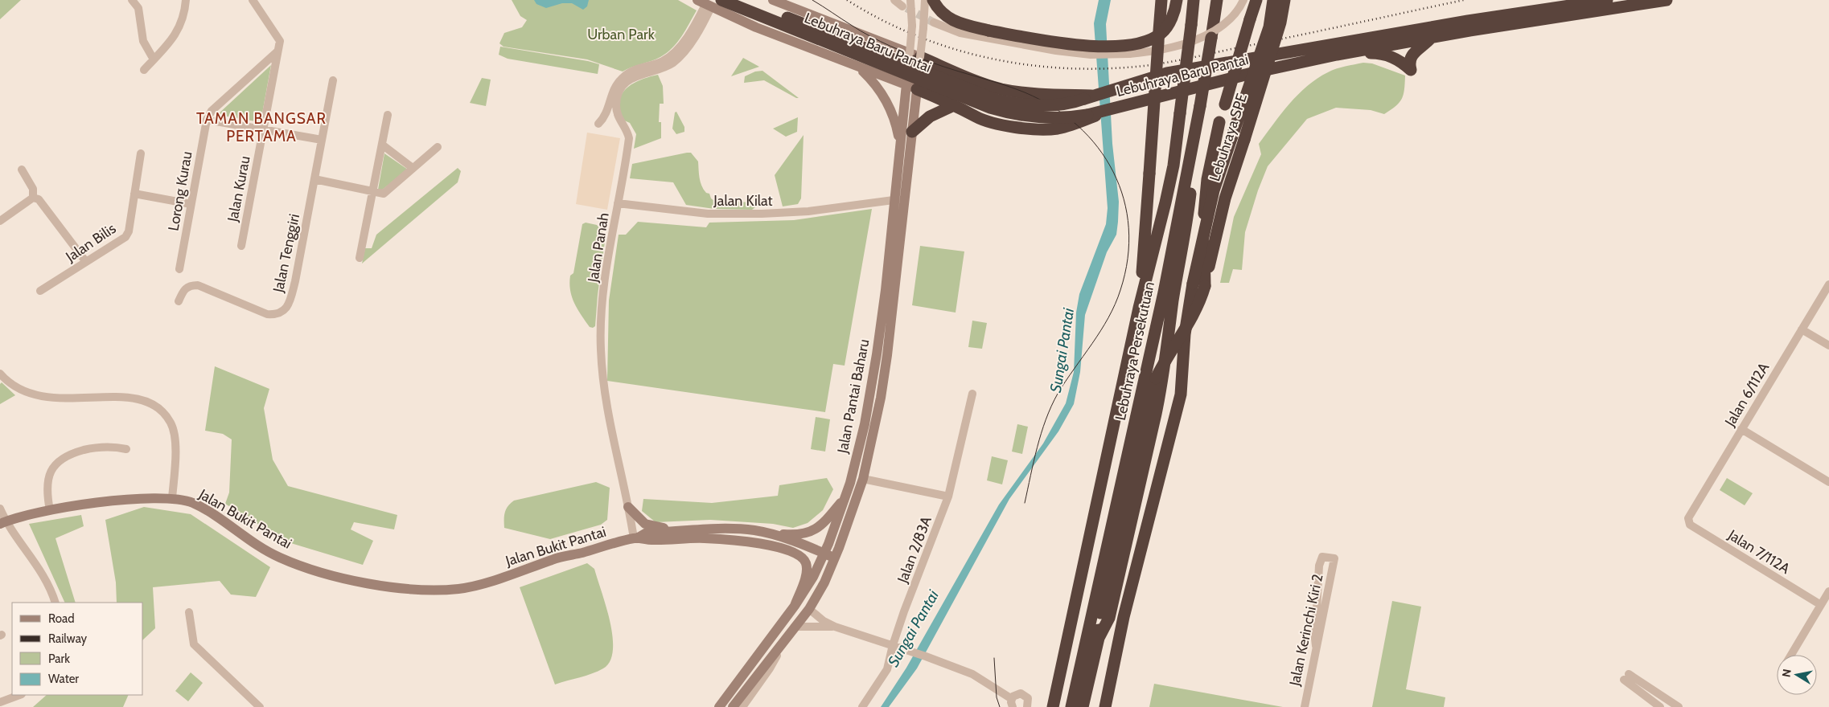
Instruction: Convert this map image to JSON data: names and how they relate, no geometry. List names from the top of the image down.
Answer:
{
  "streets": {
    "highway": ["Lebuhraya Baru Pantai", "Lebuhraya SPE", "Lebuhraya Persekutuan"],
    "main road": ["Jalan Pantai Baharu", "Jalan Bukit Pantai"],
    "street": [
      "Jalan Kurau",
      "Lorong Kurau",
      "Jalan Kilat",
      "Jalan Bilis",
      "Jalan Panah",
      "Jalan Tenggiri",
      "Jalan 6/112A",
      "Jalan 2/83A",
      "Jalan 7/112A",
      "Jalan Kerinchi Kiri 2"
    ]
  },
  "crossings": [
    ["Jalan Kurau", "Lorong Kurau"],
    ["Jalan Kilat", "Jalan Panah"],
    ["Jalan Kilat", "Jalan Pantai Baharu"],
    ["Jalan Panah", "Jalan Bukit Pantai"],
    ["Jalan 6/112A", "Jalan 7/112A"],
    ["Jalan Pantai Baharu", "Jalan Bukit Pantai"]
  ],
  "districts": ["TAMAN BANGSAR PERTAMA"],
  "water": ["Sungai Pantai"],
  "parks": ["Urban Park"],
  "legend": [
    "Road",
    "Railway",
    "Park",
    "Water"
  ],
  "north": "left"
}
